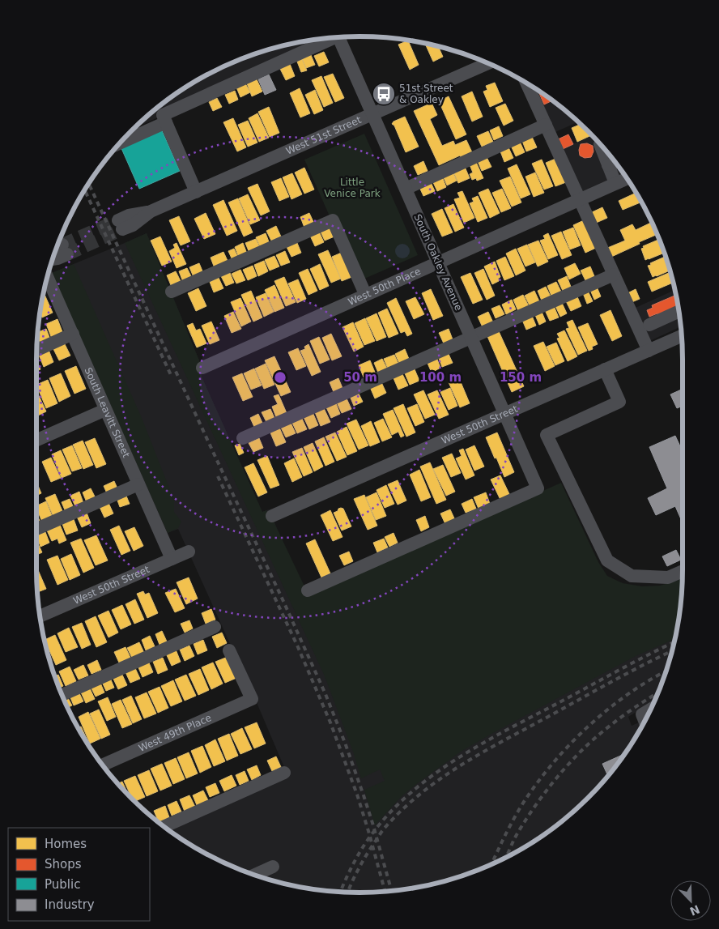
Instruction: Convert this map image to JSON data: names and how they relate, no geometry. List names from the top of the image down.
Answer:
{
  "streets": {
    "street": [
      "West 51st Street",
      "South Oakley Avenue",
      "West 50th Place",
      "South Leavitt Street",
      "West 50th Street",
      "West 49th Place"
    ]
  },
  "crossings": [
    ["West 51st Street", "South Oakley Avenue"],
    ["South Oakley Avenue", "West 50th Place"],
    ["South Oakley Avenue", "West 50th Street"],
    ["South Leavitt Street", "West 50th Street"]
  ],
  "parks": ["Little Venice Park"],
  "places": {
    "bus stop": ["51st Street & Oakley"]
  },
  "legend": [
    "Homes",
    "Shops",
    "Public",
    "Industry"
  ],
  "north": "bottom right",
  "rings": ["50 m", "100 m", "150 m"]
}
